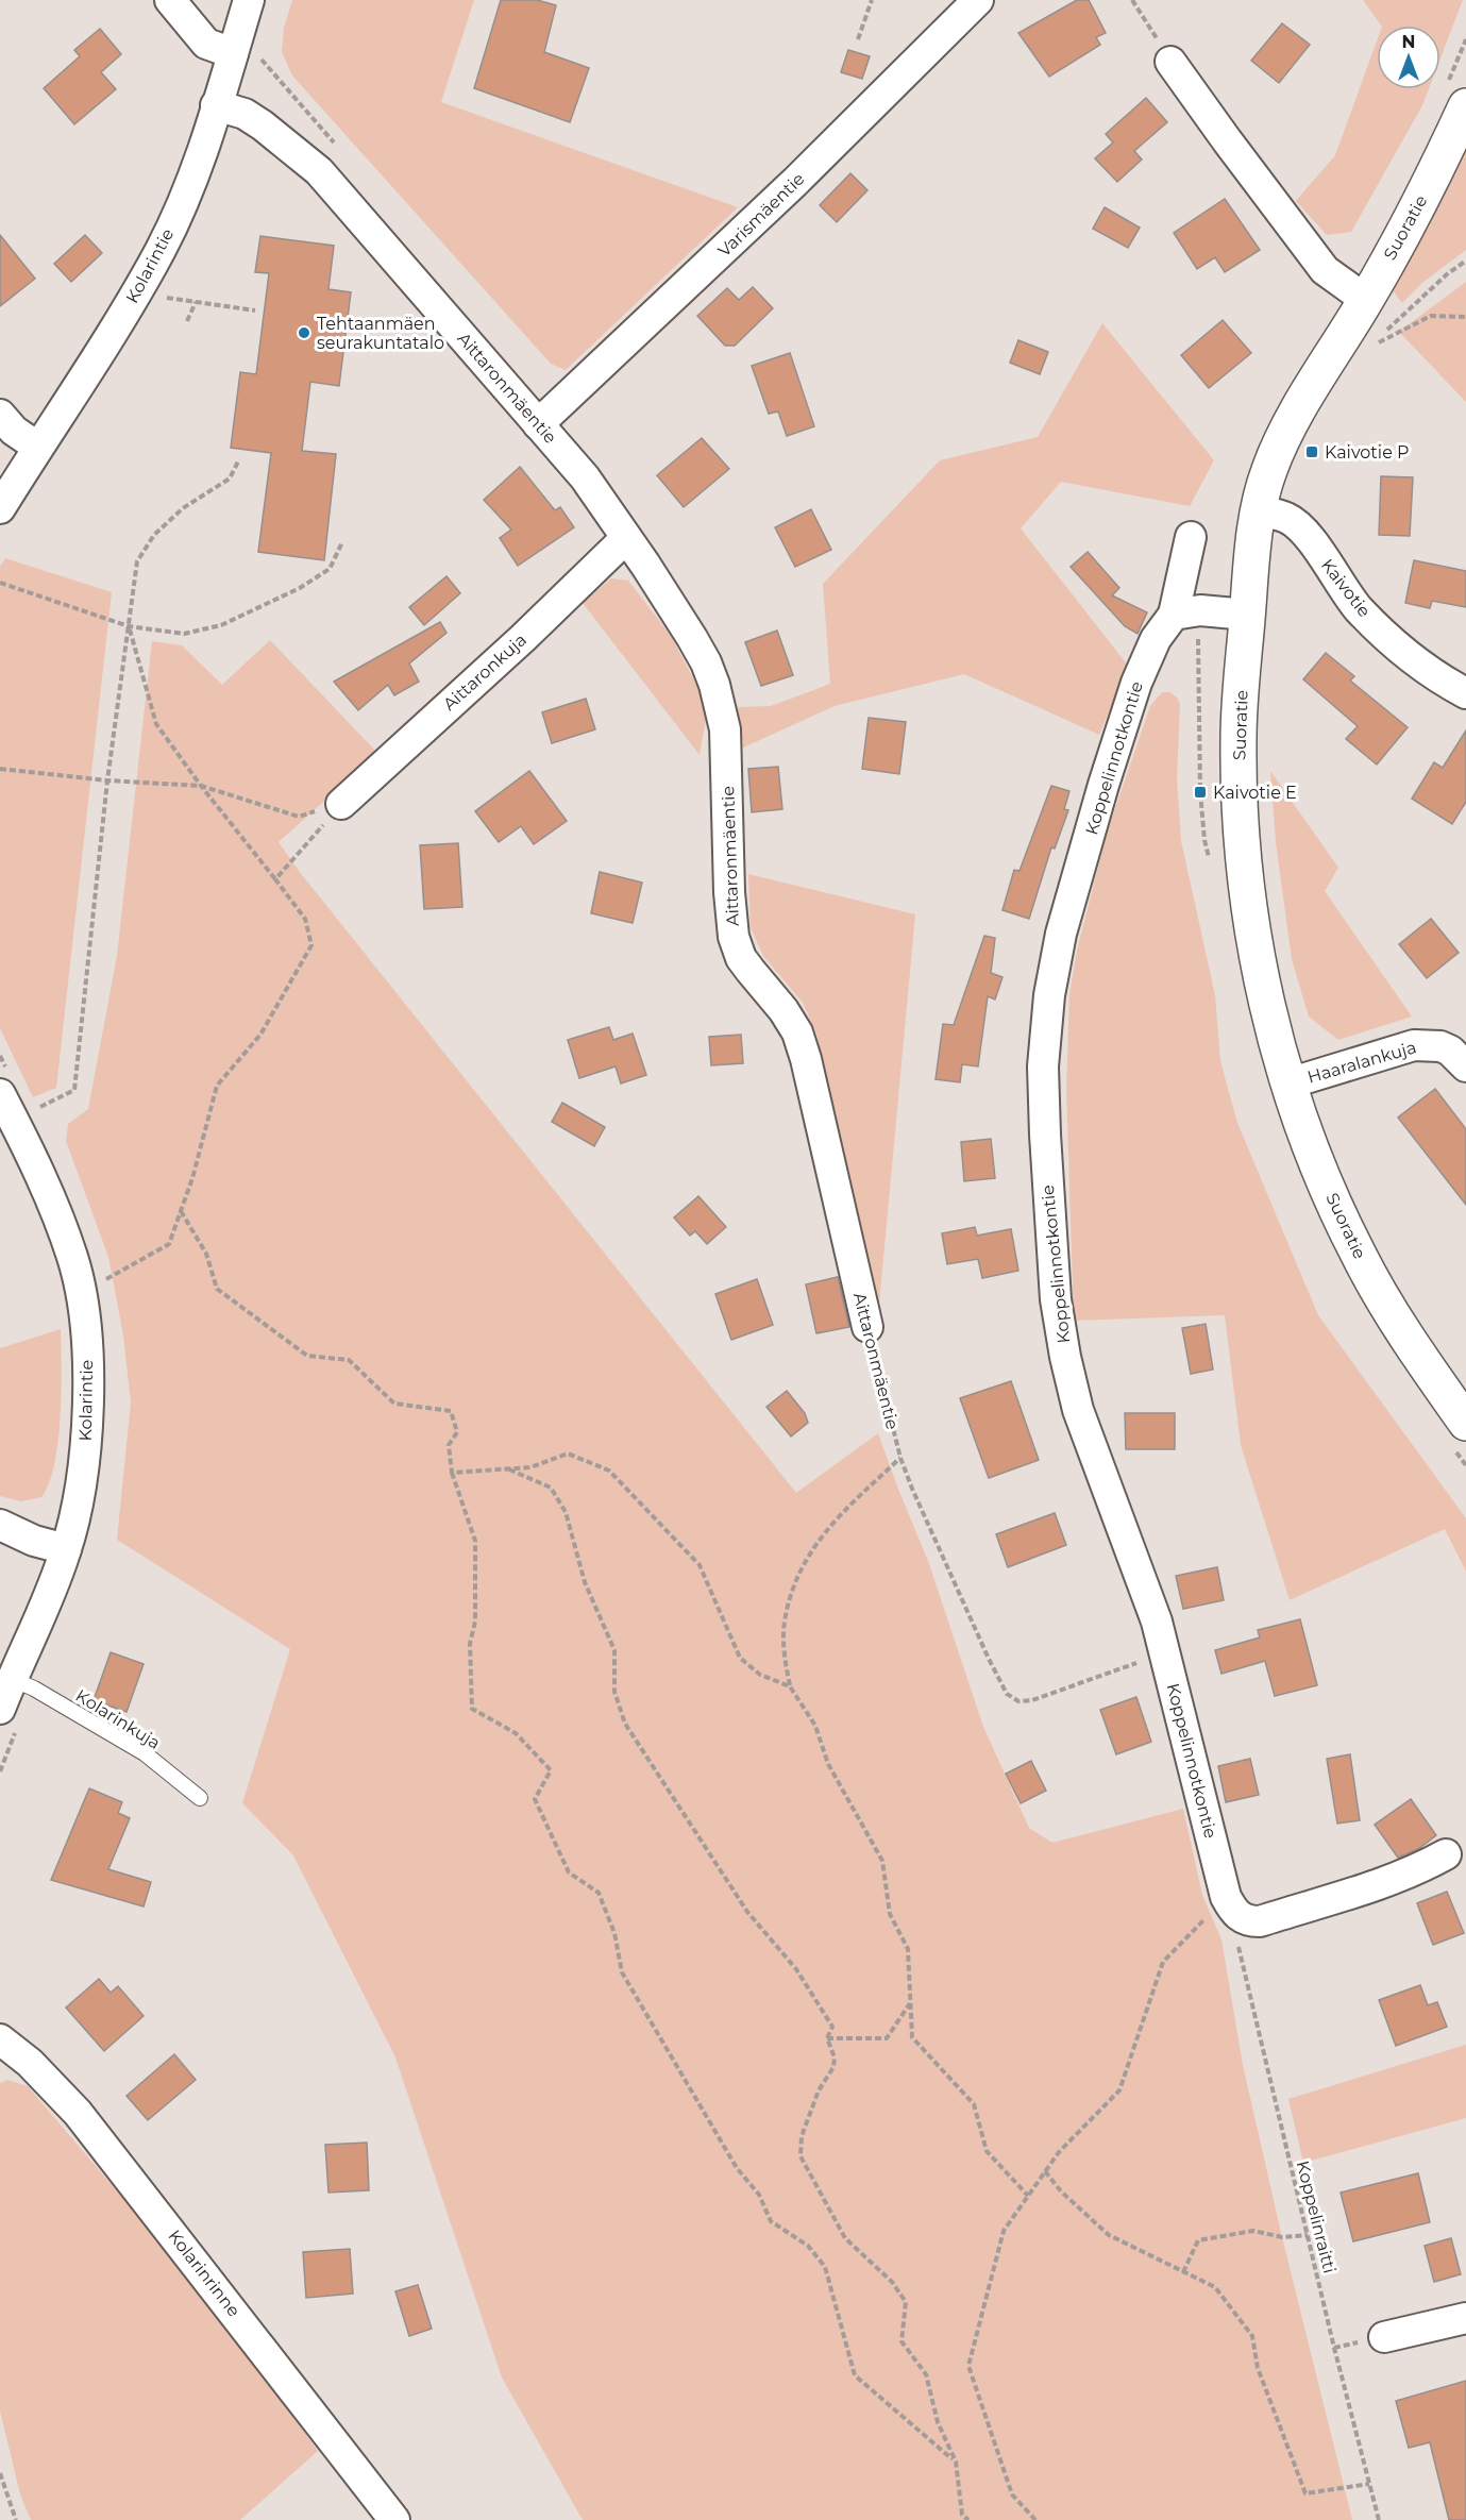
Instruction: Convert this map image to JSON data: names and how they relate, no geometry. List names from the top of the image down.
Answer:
{
  "streets": {
    "street": [
      "Varismäentie",
      "Suoratie",
      "Kolarintie",
      "Aittaronmäentie",
      "Kaivotie",
      "Aittaronkuja",
      "Koppelinnotkontie",
      "Haaralankuja",
      "Kolarinrinne"
    ],
    "lane": ["Kolarinkuja"],
    "path": ["Koppelinraitti"]
  },
  "crossings": [
    ["Varismäentie", "Aittaronmäentie"],
    ["Suoratie", "Kaivotie"],
    ["Suoratie", "Haaralankuja"],
    ["Kolarintie", "Aittaronmäentie"],
    ["Kolarintie", "Kolarinkuja"],
    ["Aittaronmäentie", "Aittaronkuja"],
    ["Aittaronmäentie", "Koppelinnotkontie"],
    ["Koppelinnotkontie", "Koppelinraitti"]
  ],
  "places": {
    "other": ["Tehtaanmäen seurakuntatalo"],
    "transit": ["Kaivotie P", "Kaivotie E"]
  },
  "north": "top"
}
